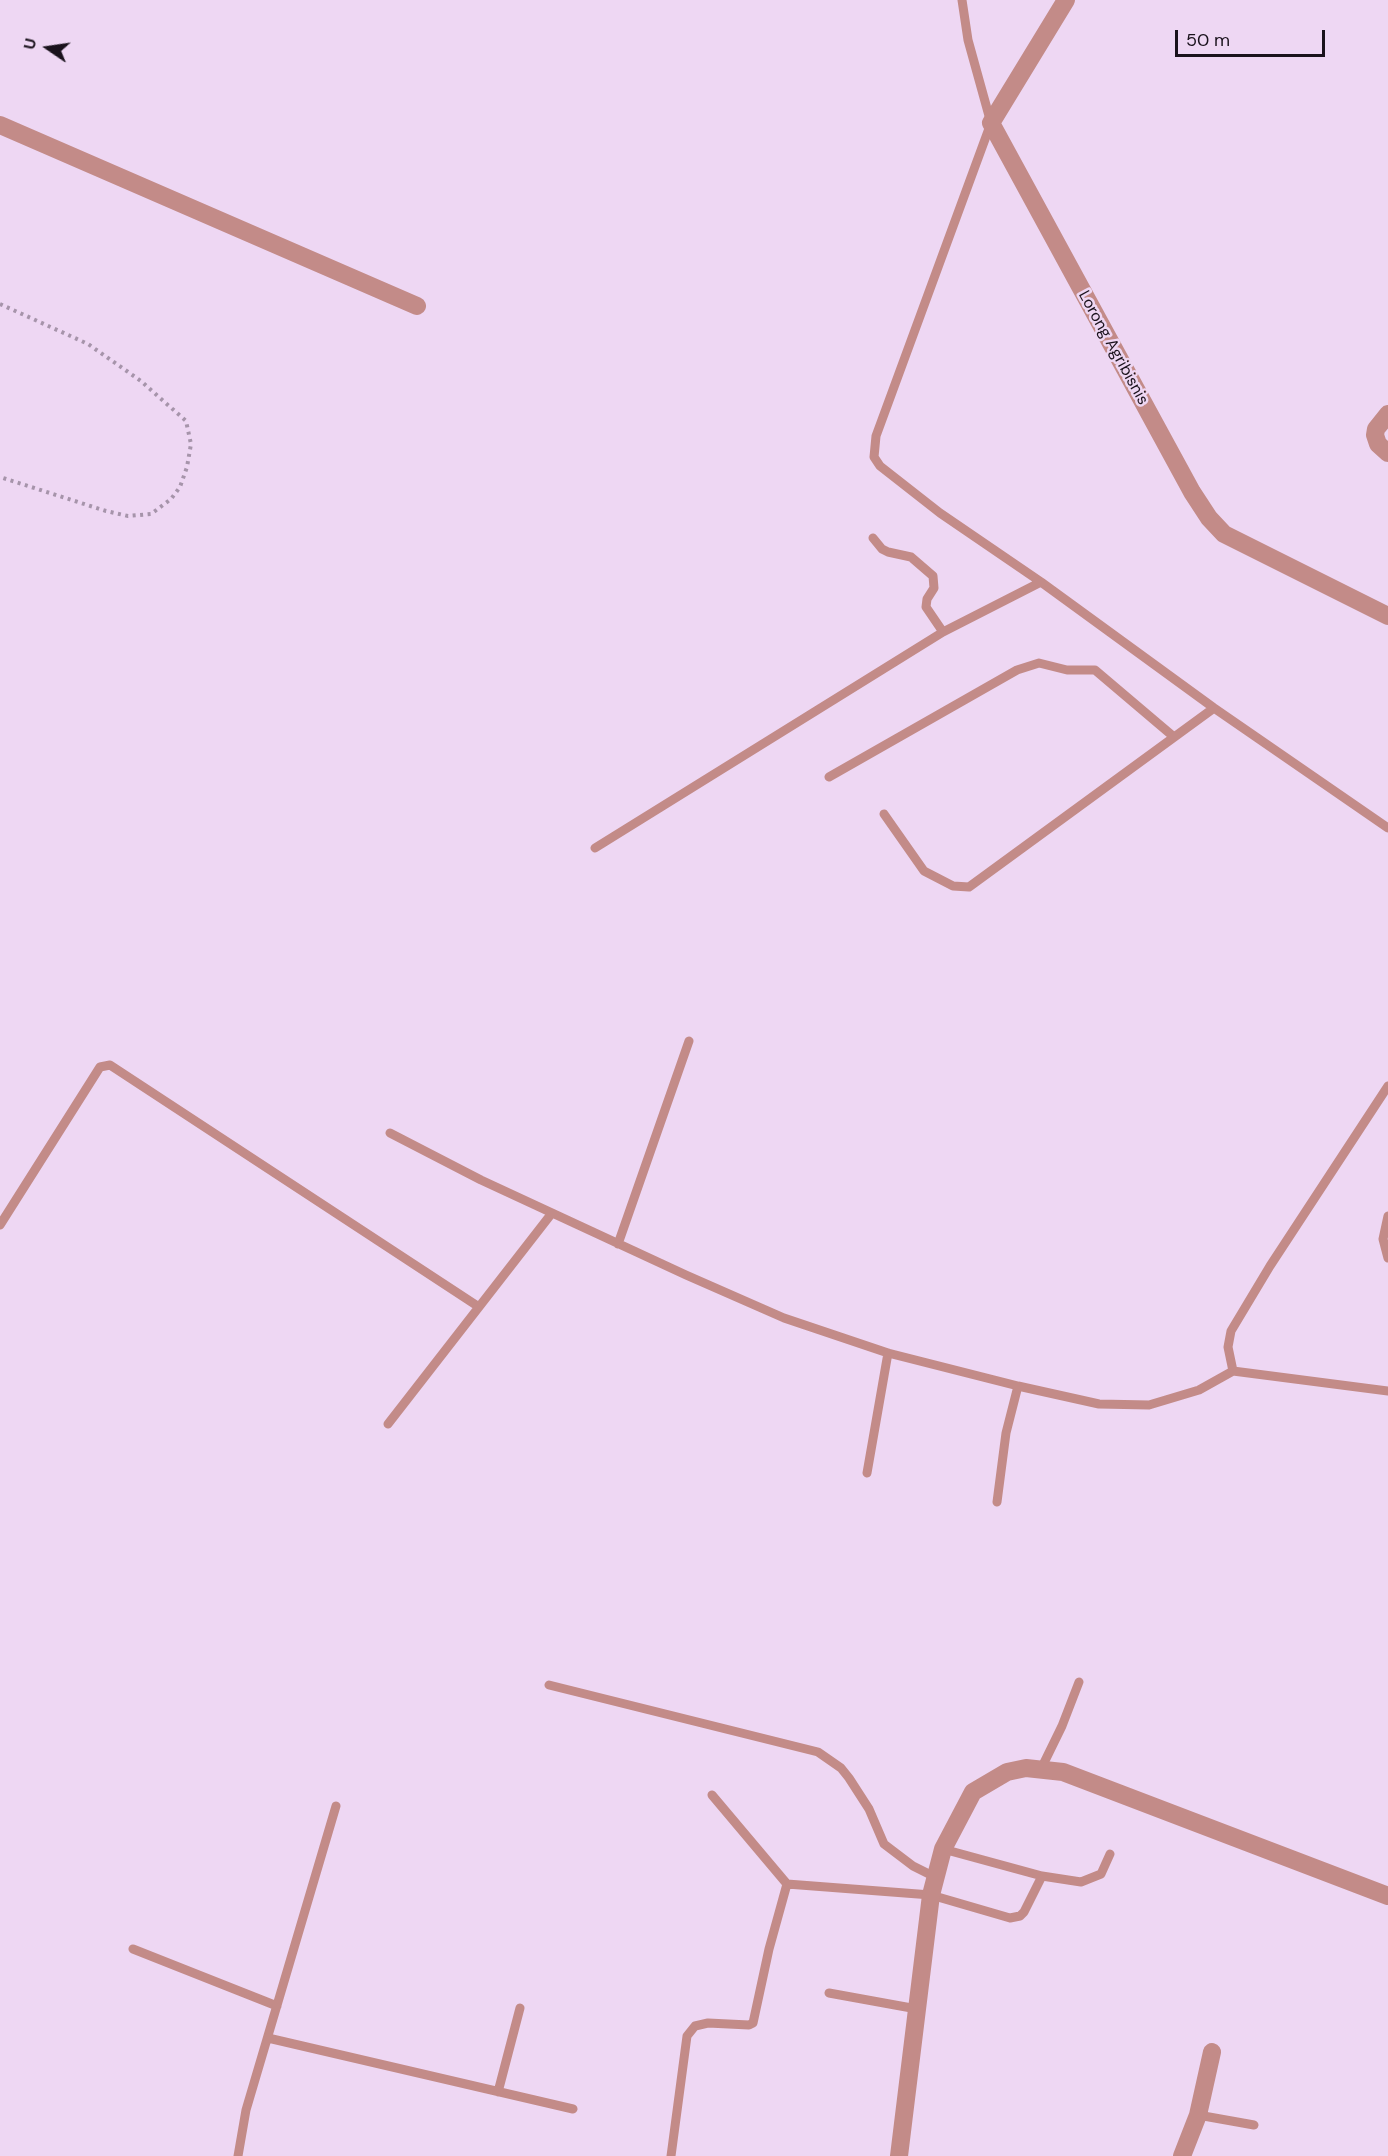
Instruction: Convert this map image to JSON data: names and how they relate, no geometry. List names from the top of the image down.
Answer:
{
  "streets": {
    "street": ["Lorong Agribisnis"]
  },
  "scale_bar": "50 m",
  "north": "left"
}
